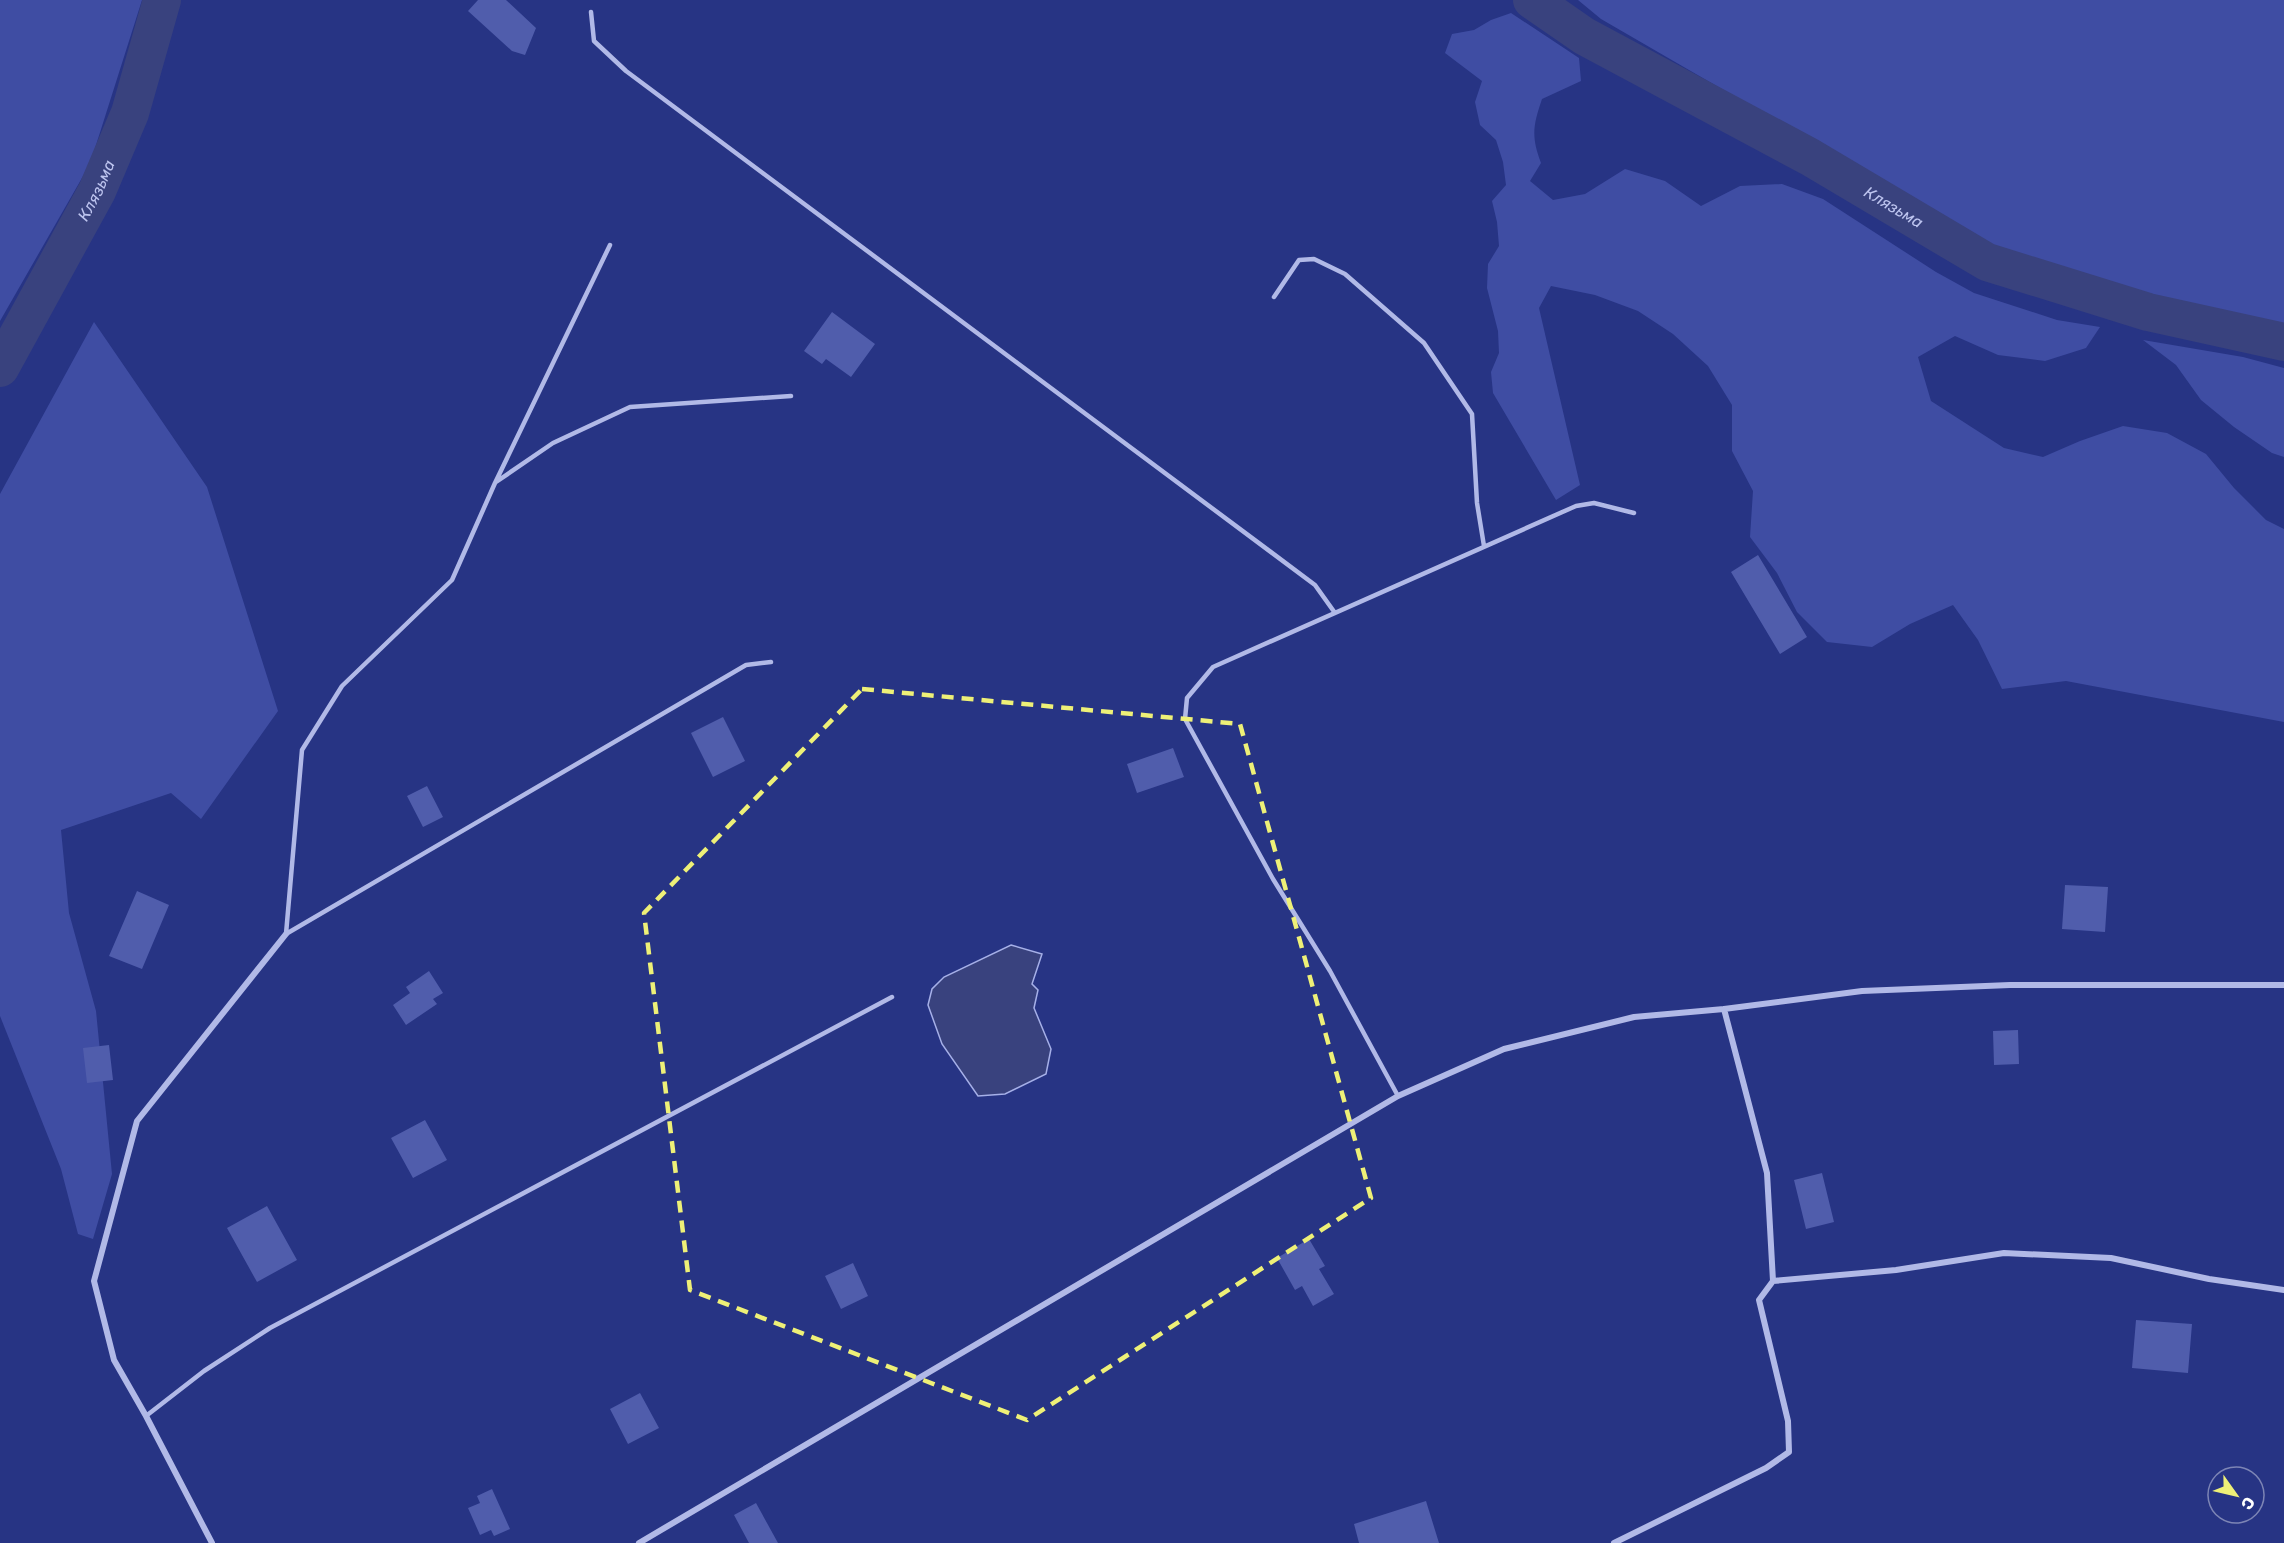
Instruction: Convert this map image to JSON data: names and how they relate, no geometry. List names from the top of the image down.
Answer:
{
  "water": ["Клязьма"],
  "north": "bottom right"
}
